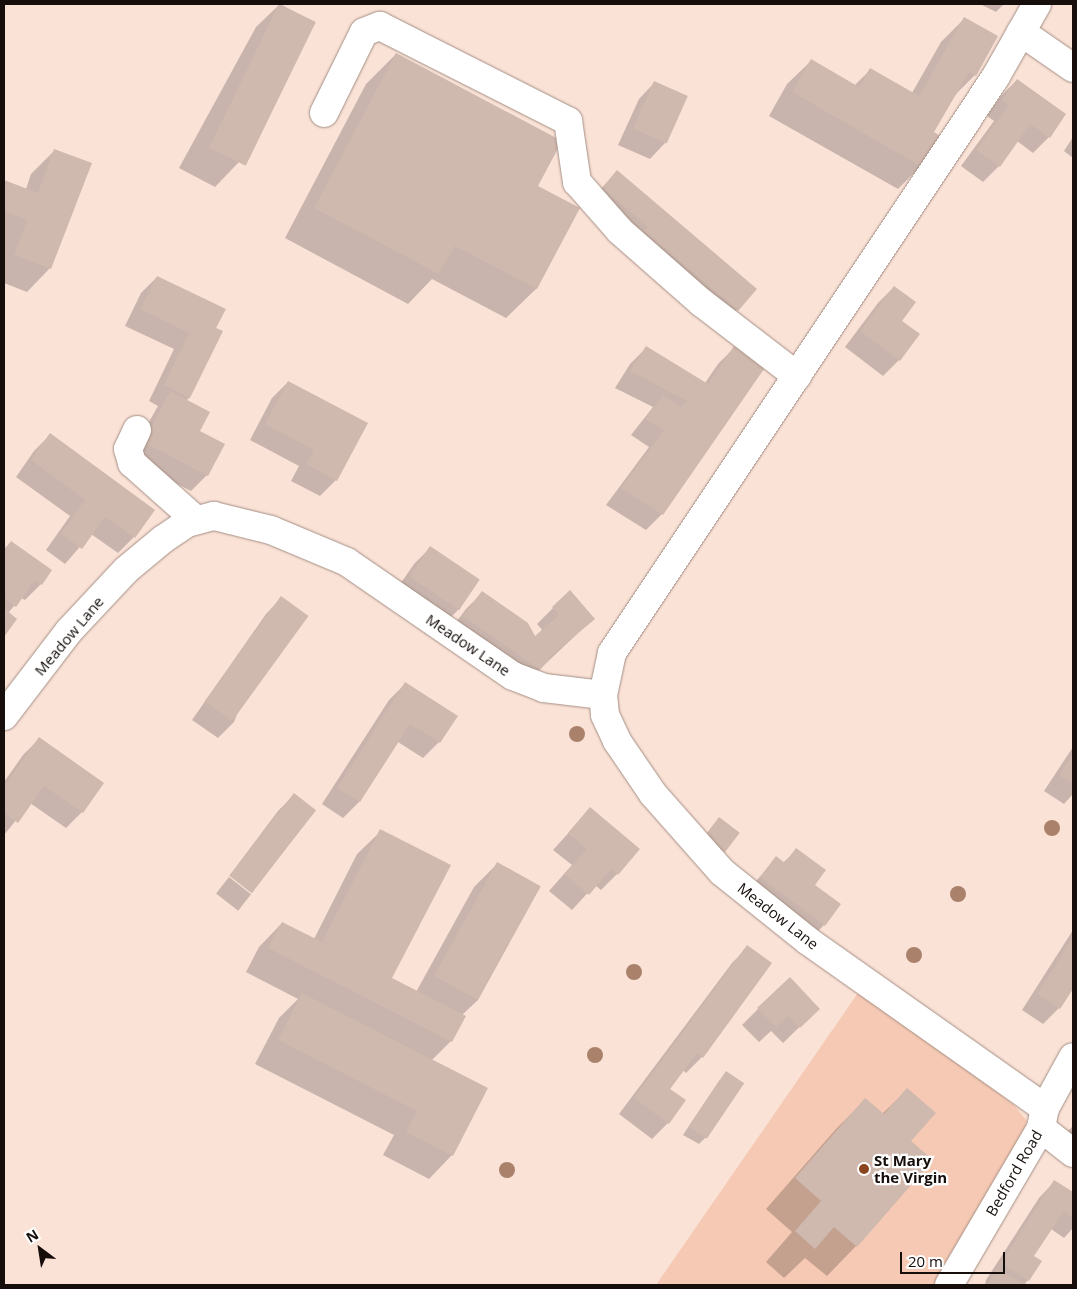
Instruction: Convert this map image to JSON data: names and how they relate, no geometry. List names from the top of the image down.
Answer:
{
  "streets": {
    "street": ["Meadow Lane", "Bedford Road"]
  },
  "crossings": [
    ["Meadow Lane", "Bedford Road"]
  ],
  "places": ["St Mary the Virgin"],
  "scale_bar": "20 m",
  "north": "top left"
}
